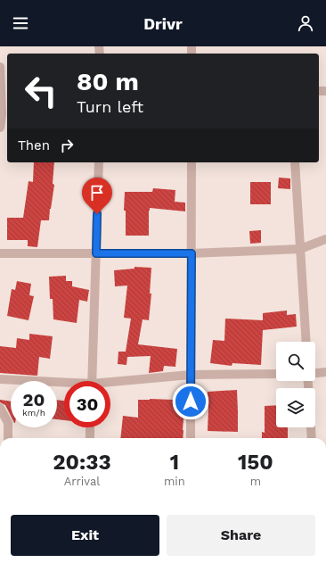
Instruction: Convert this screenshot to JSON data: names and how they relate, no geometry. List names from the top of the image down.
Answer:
{
  "page": {
    "header": "Drivr",
    "turn": ["80 m", "Turn left"],
    "then": "Then",
    "speed": "20 km/h",
    "limit": "30",
    "eta": [
      "20:33",
      "Arrival",
      "1",
      "min",
      "150",
      "m"
    ],
    "buttons": ["Exit", "Share"]
  }
}
